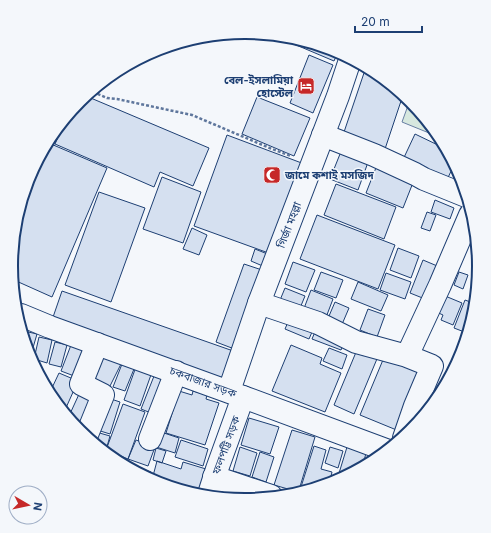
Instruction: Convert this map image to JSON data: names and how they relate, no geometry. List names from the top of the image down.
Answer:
{
  "streets": {
    "street": ["গির্জা মহল্লা", "চকবাজার সড়ক", "ফলপট্টি সড়ক"]
  },
  "crossings": [
    ["গির্জা মহল্লা", "চকবাজার সড়ক"],
    ["গির্জা মহল্লা", "ফলপট্টি সড়ক"],
    ["চকবাজার সড়ক", "ফলপট্টি সড়ক"]
  ],
  "places": {
    "hotel": ["বেল-ইসলামিয়া হোস্টেল"],
    "mosque": ["জামে কশাই মসজিদ"]
  },
  "scale_bar": "20 m",
  "north": "right"
}
